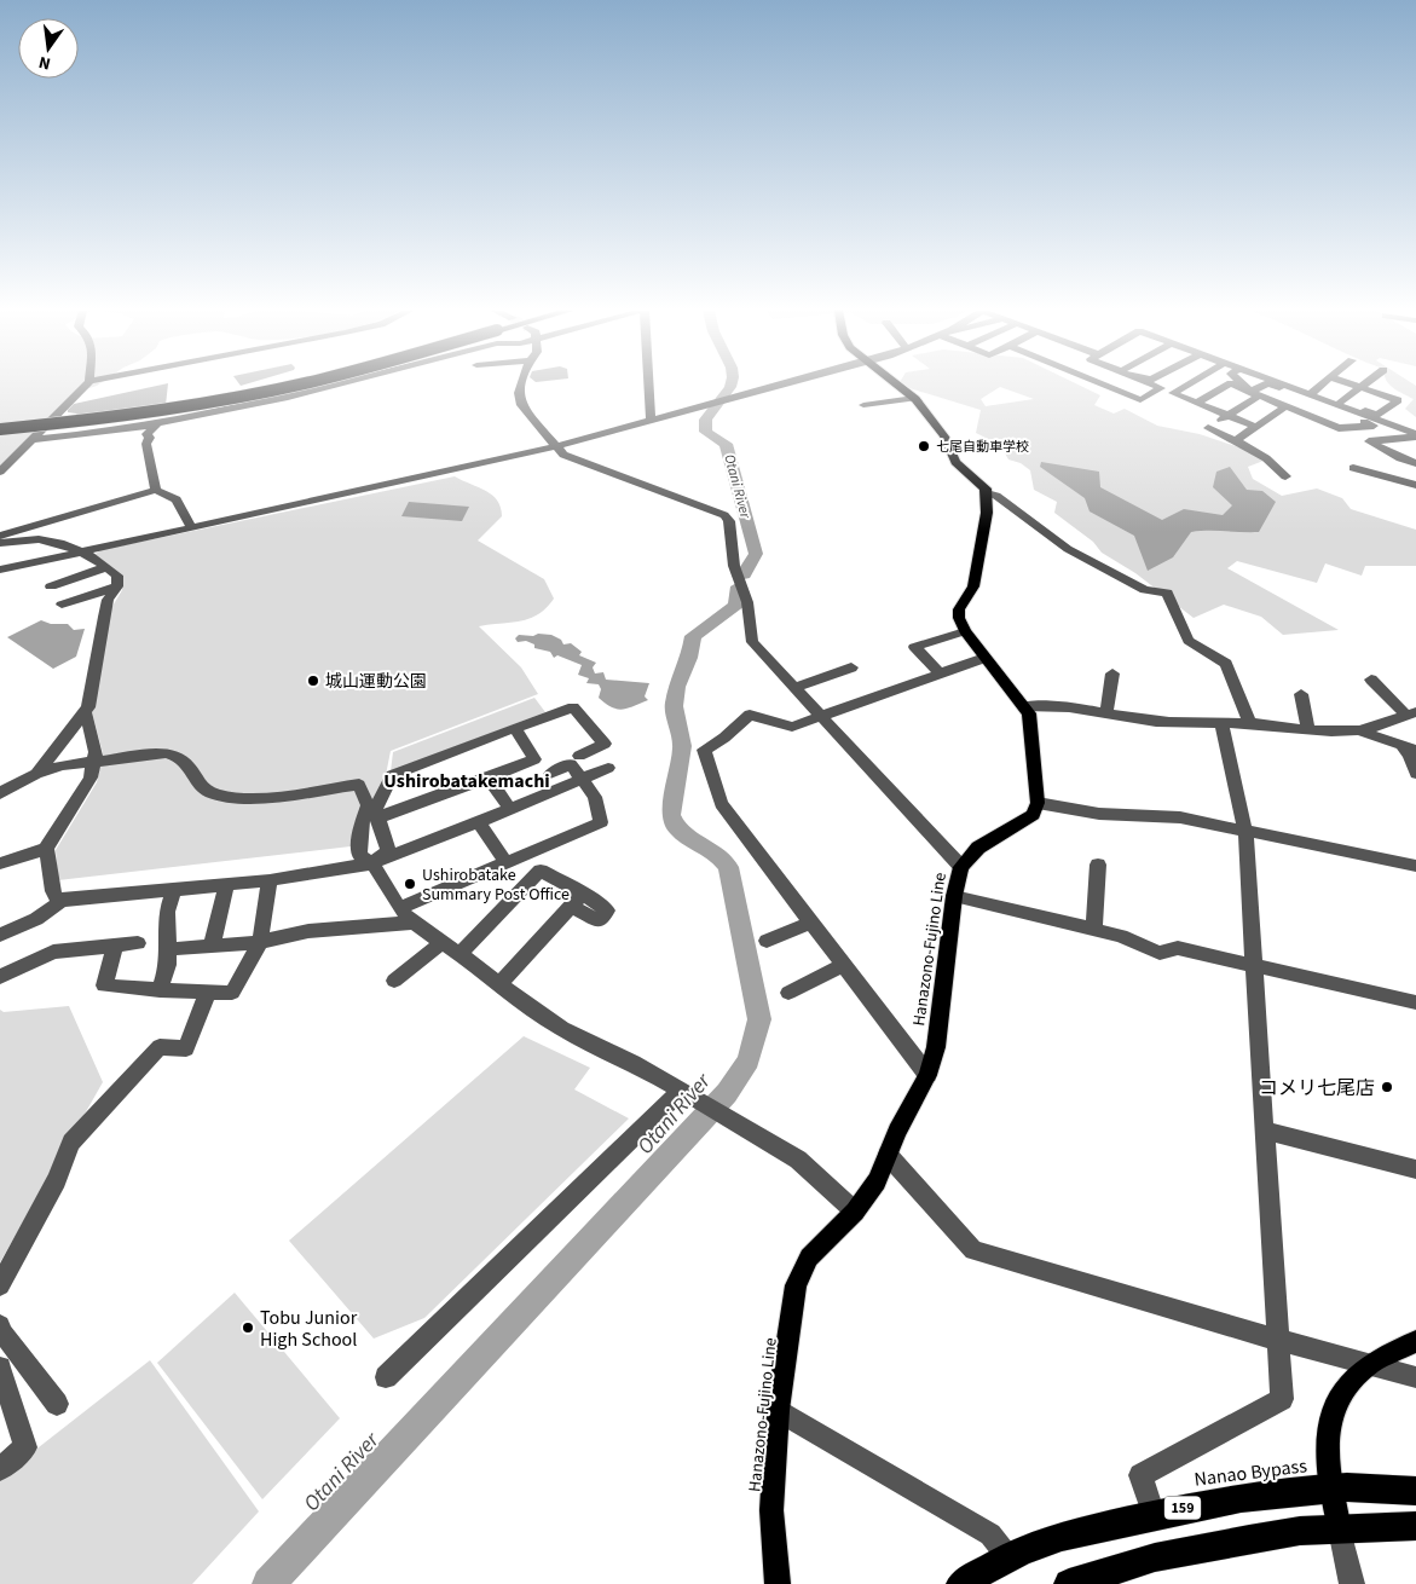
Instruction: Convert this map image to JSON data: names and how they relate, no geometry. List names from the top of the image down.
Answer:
{
  "streets": {
    "highway": ["Nanao Bypass", "159"],
    "main road": ["Hanazono-Fujino Line"]
  },
  "districts": ["Ushirobatakemachi"],
  "water": ["Otani River"],
  "places": [
    "七尾自動車学校",
    "城山運動公園",
    "Ushirobatake Summary Post Office",
    "コメリ七尾店",
    "Tobu Junior High School"
  ],
  "north": "bottom"
}
